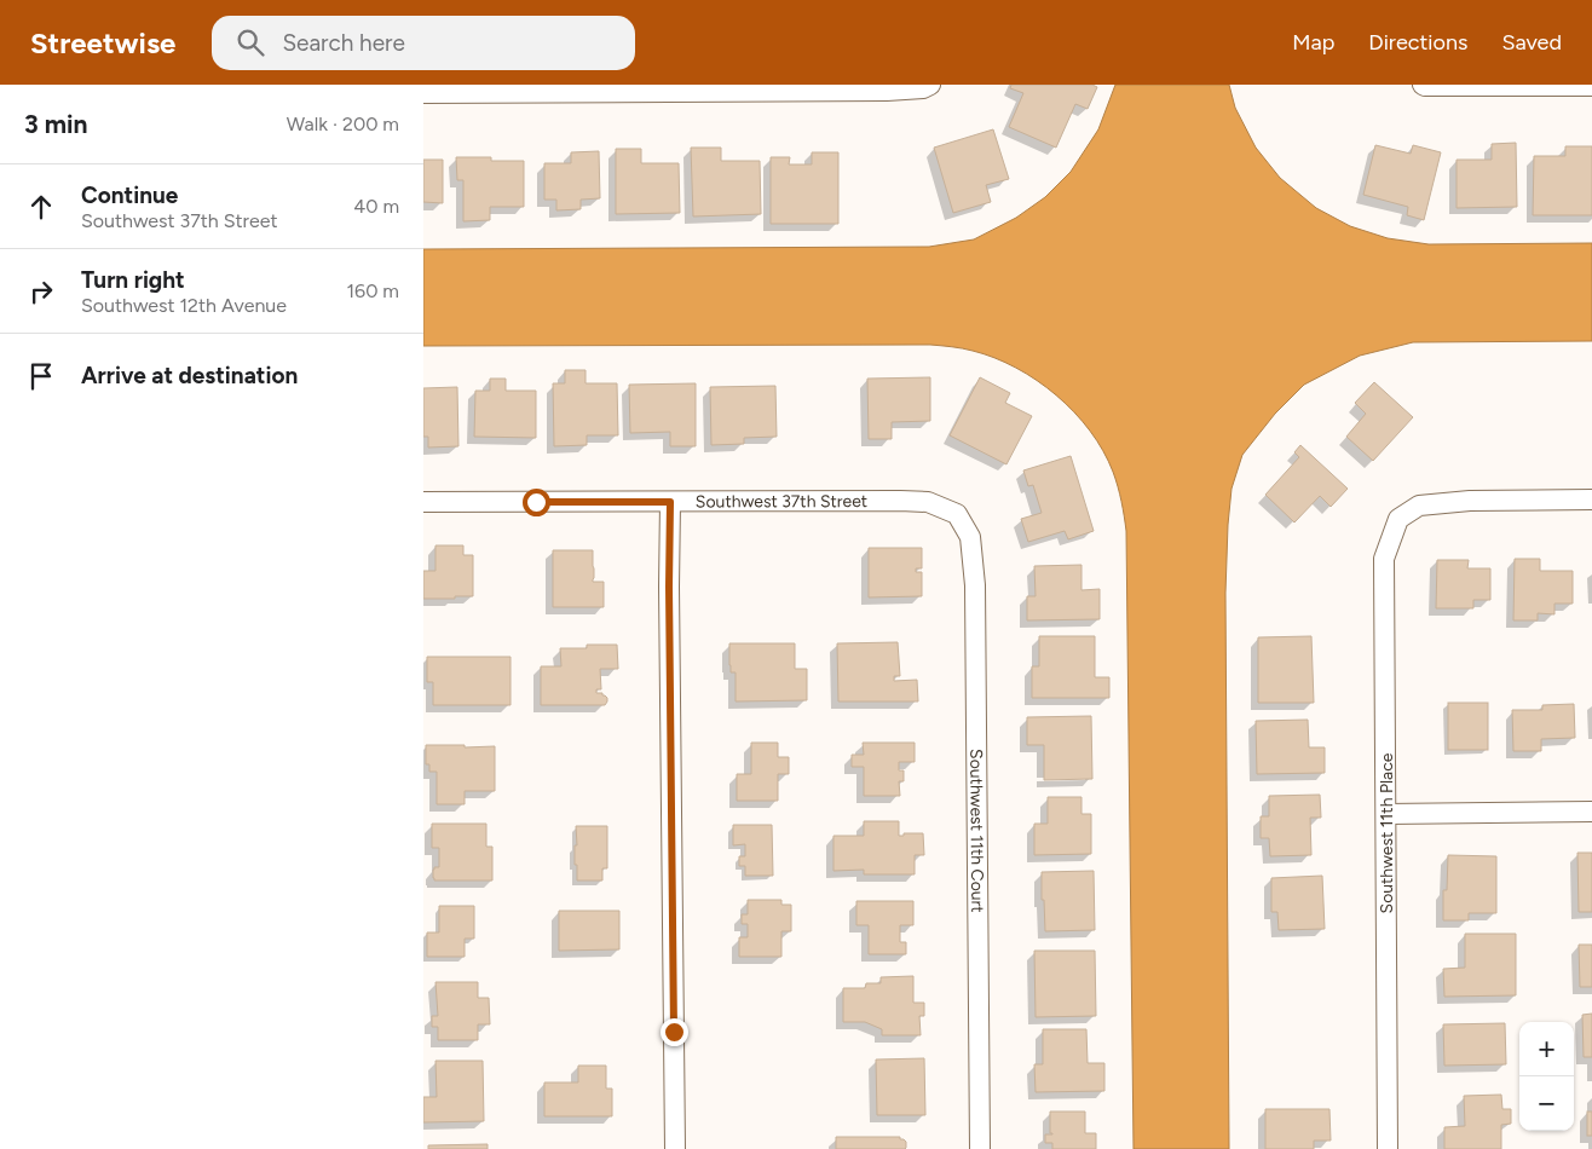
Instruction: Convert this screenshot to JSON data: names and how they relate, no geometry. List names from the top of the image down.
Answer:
{
  "streets": {
    "street": ["Southwest 37th Street", "Southwest 11th Court", "Southwest 11th Place"]
  },
  "crossings": [
    ["Southwest 37th Street", "Southwest 11th Court"]
  ],
  "page": {
    "header": "Streetwise",
    "search": "Search here",
    "nav": ["Map", "Directions", "Saved"],
    "heading": ["3 min", "Walk · 200 m"],
    "list": [
      ["Continue", "Southwest 37th Street", "40 m"],
      ["Turn right", "Southwest 12th Avenue", "160 m"],
      "Arrive at destination"
    ],
    "map_buttons": ["+", "−"]
  }
}
